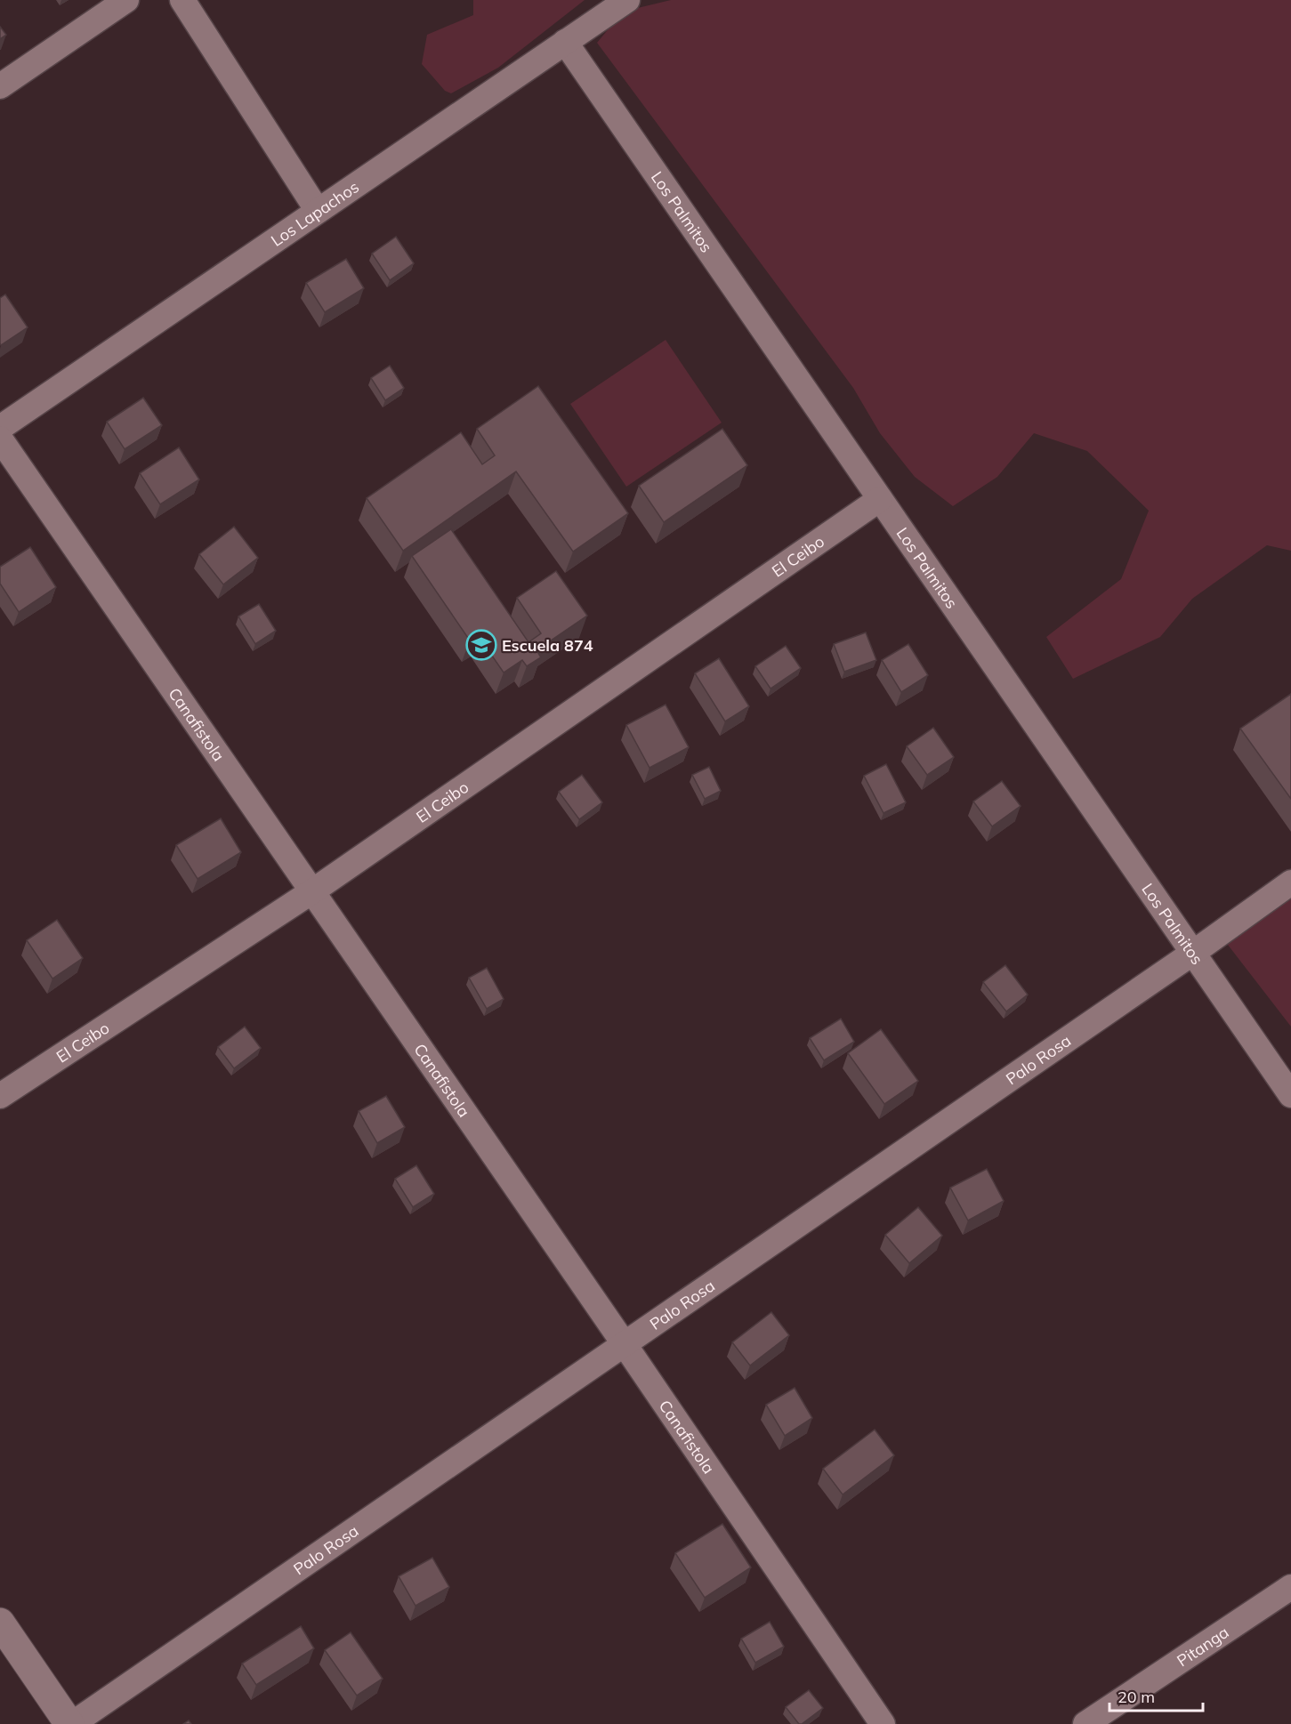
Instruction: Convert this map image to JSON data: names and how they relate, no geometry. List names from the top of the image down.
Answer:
{
  "streets": {
    "street": [
      "Los Palmitos",
      "Los Lapachos",
      "El Ceibo",
      "Canafistola",
      "Palo Rosa",
      "Pitanga"
    ]
  },
  "crossings": [
    ["Los Palmitos", "Los Lapachos"],
    ["Los Palmitos", "El Ceibo"],
    ["Los Palmitos", "Palo Rosa"],
    ["El Ceibo", "Canafistola"],
    ["Canafistola", "Palo Rosa"]
  ],
  "places": {
    "school or university": ["Escuela 874"]
  },
  "scale_bar": "20 m"
}
